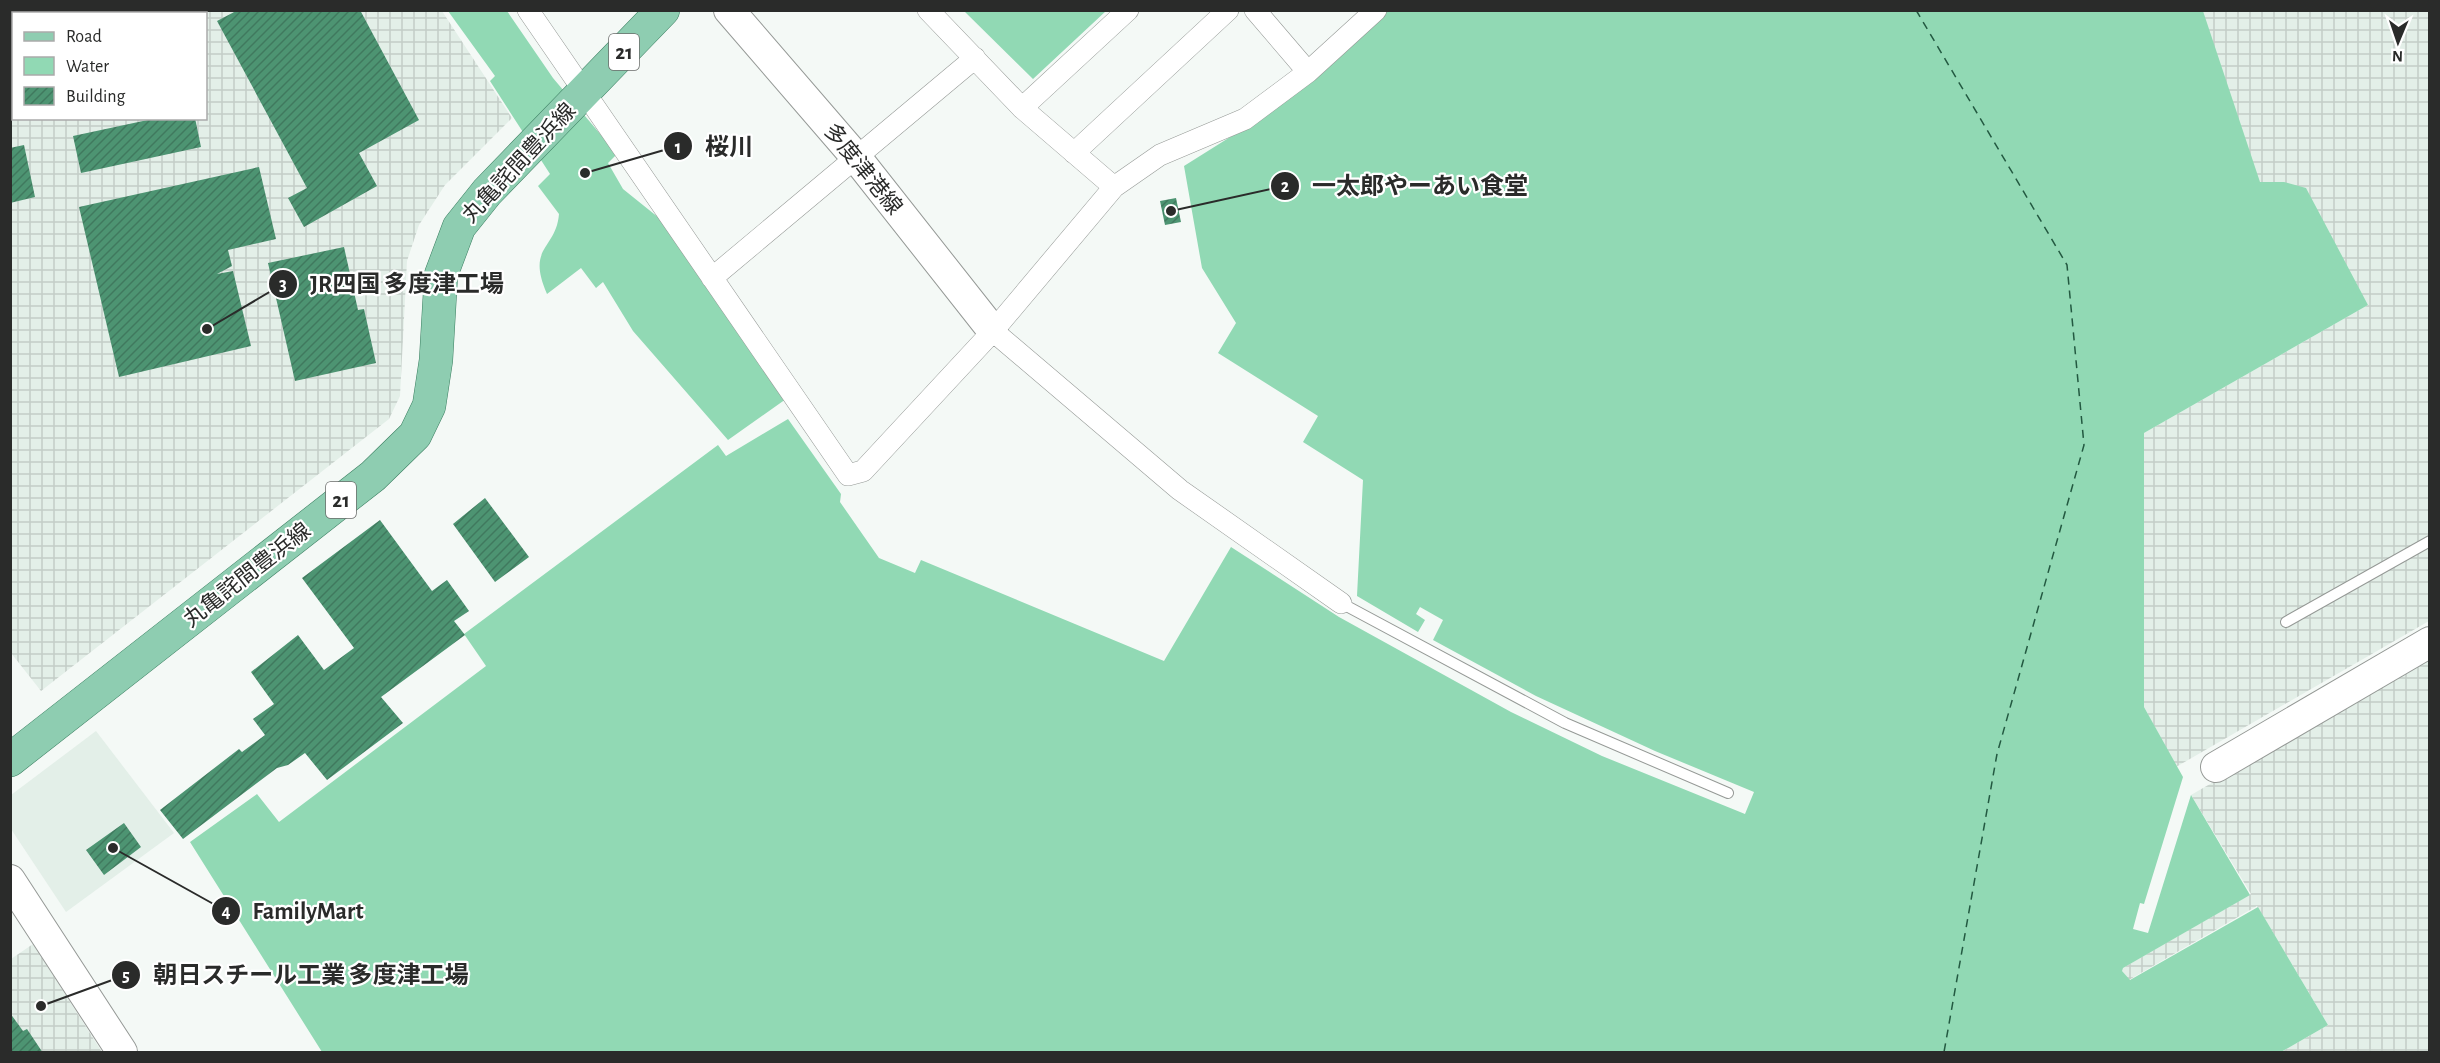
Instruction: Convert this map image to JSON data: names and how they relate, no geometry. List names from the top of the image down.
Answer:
{
  "streets": {
    "main road": ["21", "丸亀詫間豊浜線"],
    "street": ["多度津港線"]
  },
  "places": [
    "桜川",
    "一太郎やーあい食堂",
    "JR四国 多度津工場",
    "FamilyMart",
    "朝日スチール工業 多度津工場"
  ],
  "legend": ["Road", "Water", "Building"],
  "north": "bottom"
}
